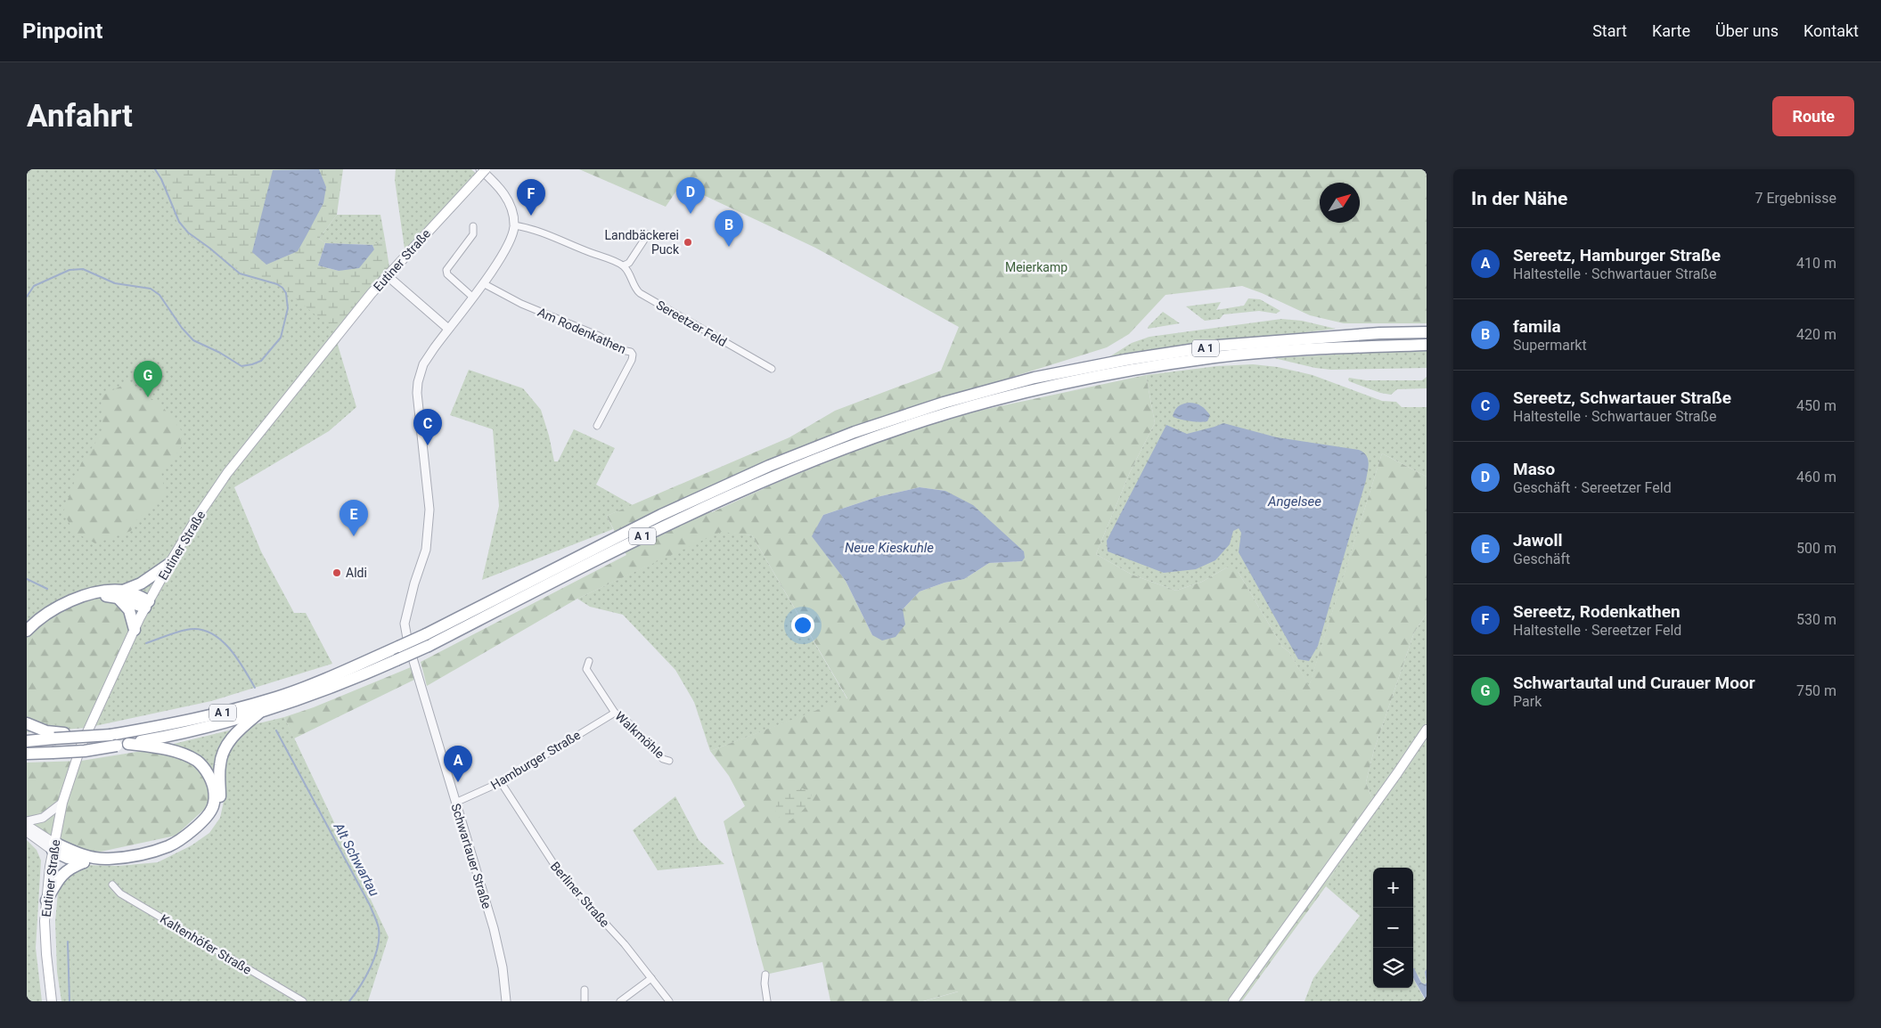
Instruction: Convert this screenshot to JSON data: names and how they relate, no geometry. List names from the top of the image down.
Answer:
{
  "streets": {
    "highway": ["A 1"],
    "main road": ["Eutiner Straße"],
    "street": [
      "Sereetzer Feld",
      "Am Rodenkathen",
      "Walkmöhle",
      "Hamburger Straße",
      "Schwartauer Straße",
      "Berliner Straße",
      "Kaltenhöfer Straße"
    ]
  },
  "crossings": [
    ["Am Rodenkathen", "Schwartauer Straße"],
    ["Walkmöhle", "Hamburger Straße"],
    ["Hamburger Straße", "Schwartauer Straße"],
    ["Hamburger Straße", "Berliner Straße"]
  ],
  "water": ["Angelsee", "Neue Kieskuhle", "Alt Schwartau"],
  "parks": ["Meierkamp"],
  "places": ["Landbäckerei Puck", "Aldi"],
  "north": "top right",
  "page": {
    "header": "Pinpoint",
    "nav": [
      "Start",
      "Karte",
      "Über uns",
      "Kontakt"
    ],
    "buttons": "Route",
    "title": "Anfahrt",
    "heading": ["In der Nähe", "7 Ergebnisse"],
    "pins": [
      "D",
      "F",
      "B",
      "G",
      "C",
      "E",
      "A"
    ],
    "list": [
      {
        "mark": "A",
        "name": "Sereetz, Hamburger Straße",
        "note": "Haltestelle · Schwartauer Straße",
        "value": "410 m"
      },
      {
        "mark": "B",
        "name": "famila",
        "note": "Supermarkt",
        "value": "420 m"
      },
      {
        "mark": "C",
        "name": "Sereetz, Schwartauer Straße",
        "note": "Haltestelle · Schwartauer Straße",
        "value": "450 m"
      },
      {
        "mark": "D",
        "name": "Maso",
        "note": "Geschäft · Sereetzer Feld",
        "value": "460 m"
      },
      {
        "mark": "E",
        "name": "Jawoll",
        "note": "Geschäft",
        "value": "500 m"
      },
      {
        "mark": "F",
        "name": "Sereetz, Rodenkathen",
        "note": "Haltestelle · Sereetzer Feld",
        "value": "530 m"
      },
      {
        "mark": "G",
        "name": "Schwartautal und Curauer Moor",
        "note": "Park",
        "value": "750 m"
      }
    ],
    "map_buttons": ["+", "−"]
  }
}
